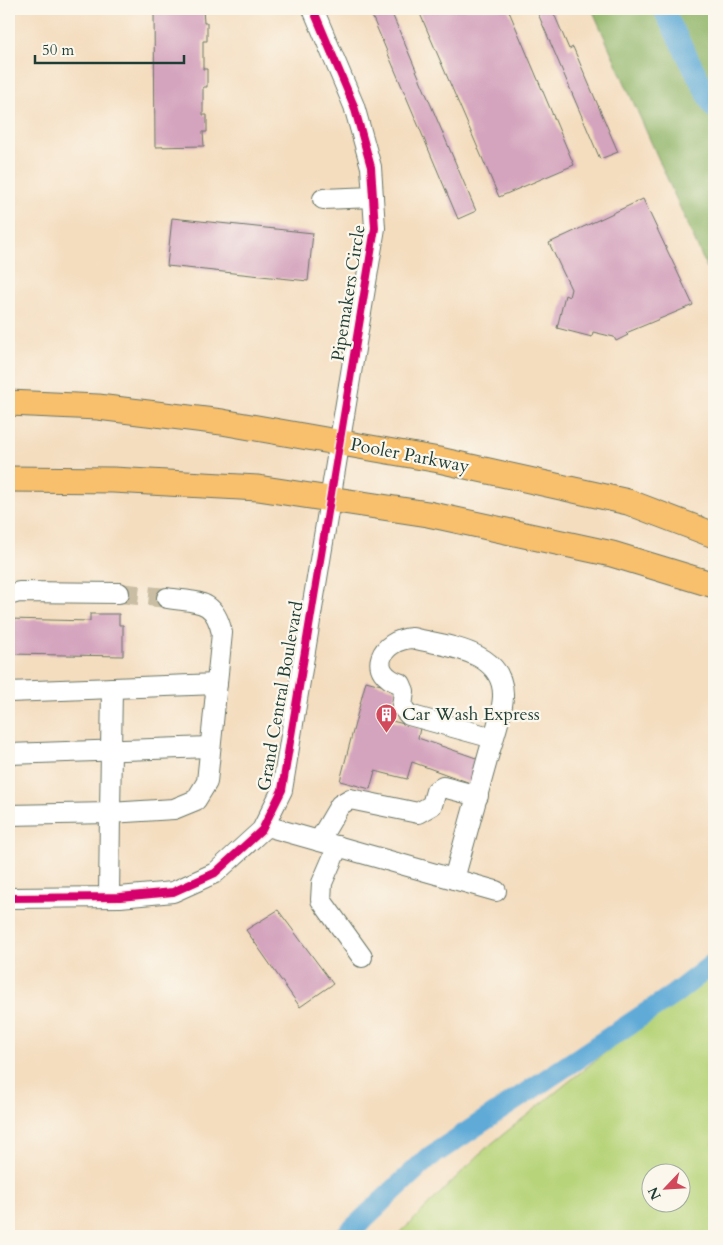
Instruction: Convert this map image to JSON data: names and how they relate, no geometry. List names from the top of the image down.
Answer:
{
  "streets": {
    "main road": ["Pooler Parkway"],
    "street": ["Pipemakers Circle", "Grand Central Boulevard"]
  },
  "crossings": [
    ["Pipemakers Circle", "Pooler Parkway"],
    ["Pipemakers Circle", "Grand Central Boulevard"],
    ["Pooler Parkway", "Grand Central Boulevard"]
  ],
  "places": {
    "building": ["Car Wash Express"]
  },
  "scale_bar": "50 m",
  "north": "bottom left"
}
